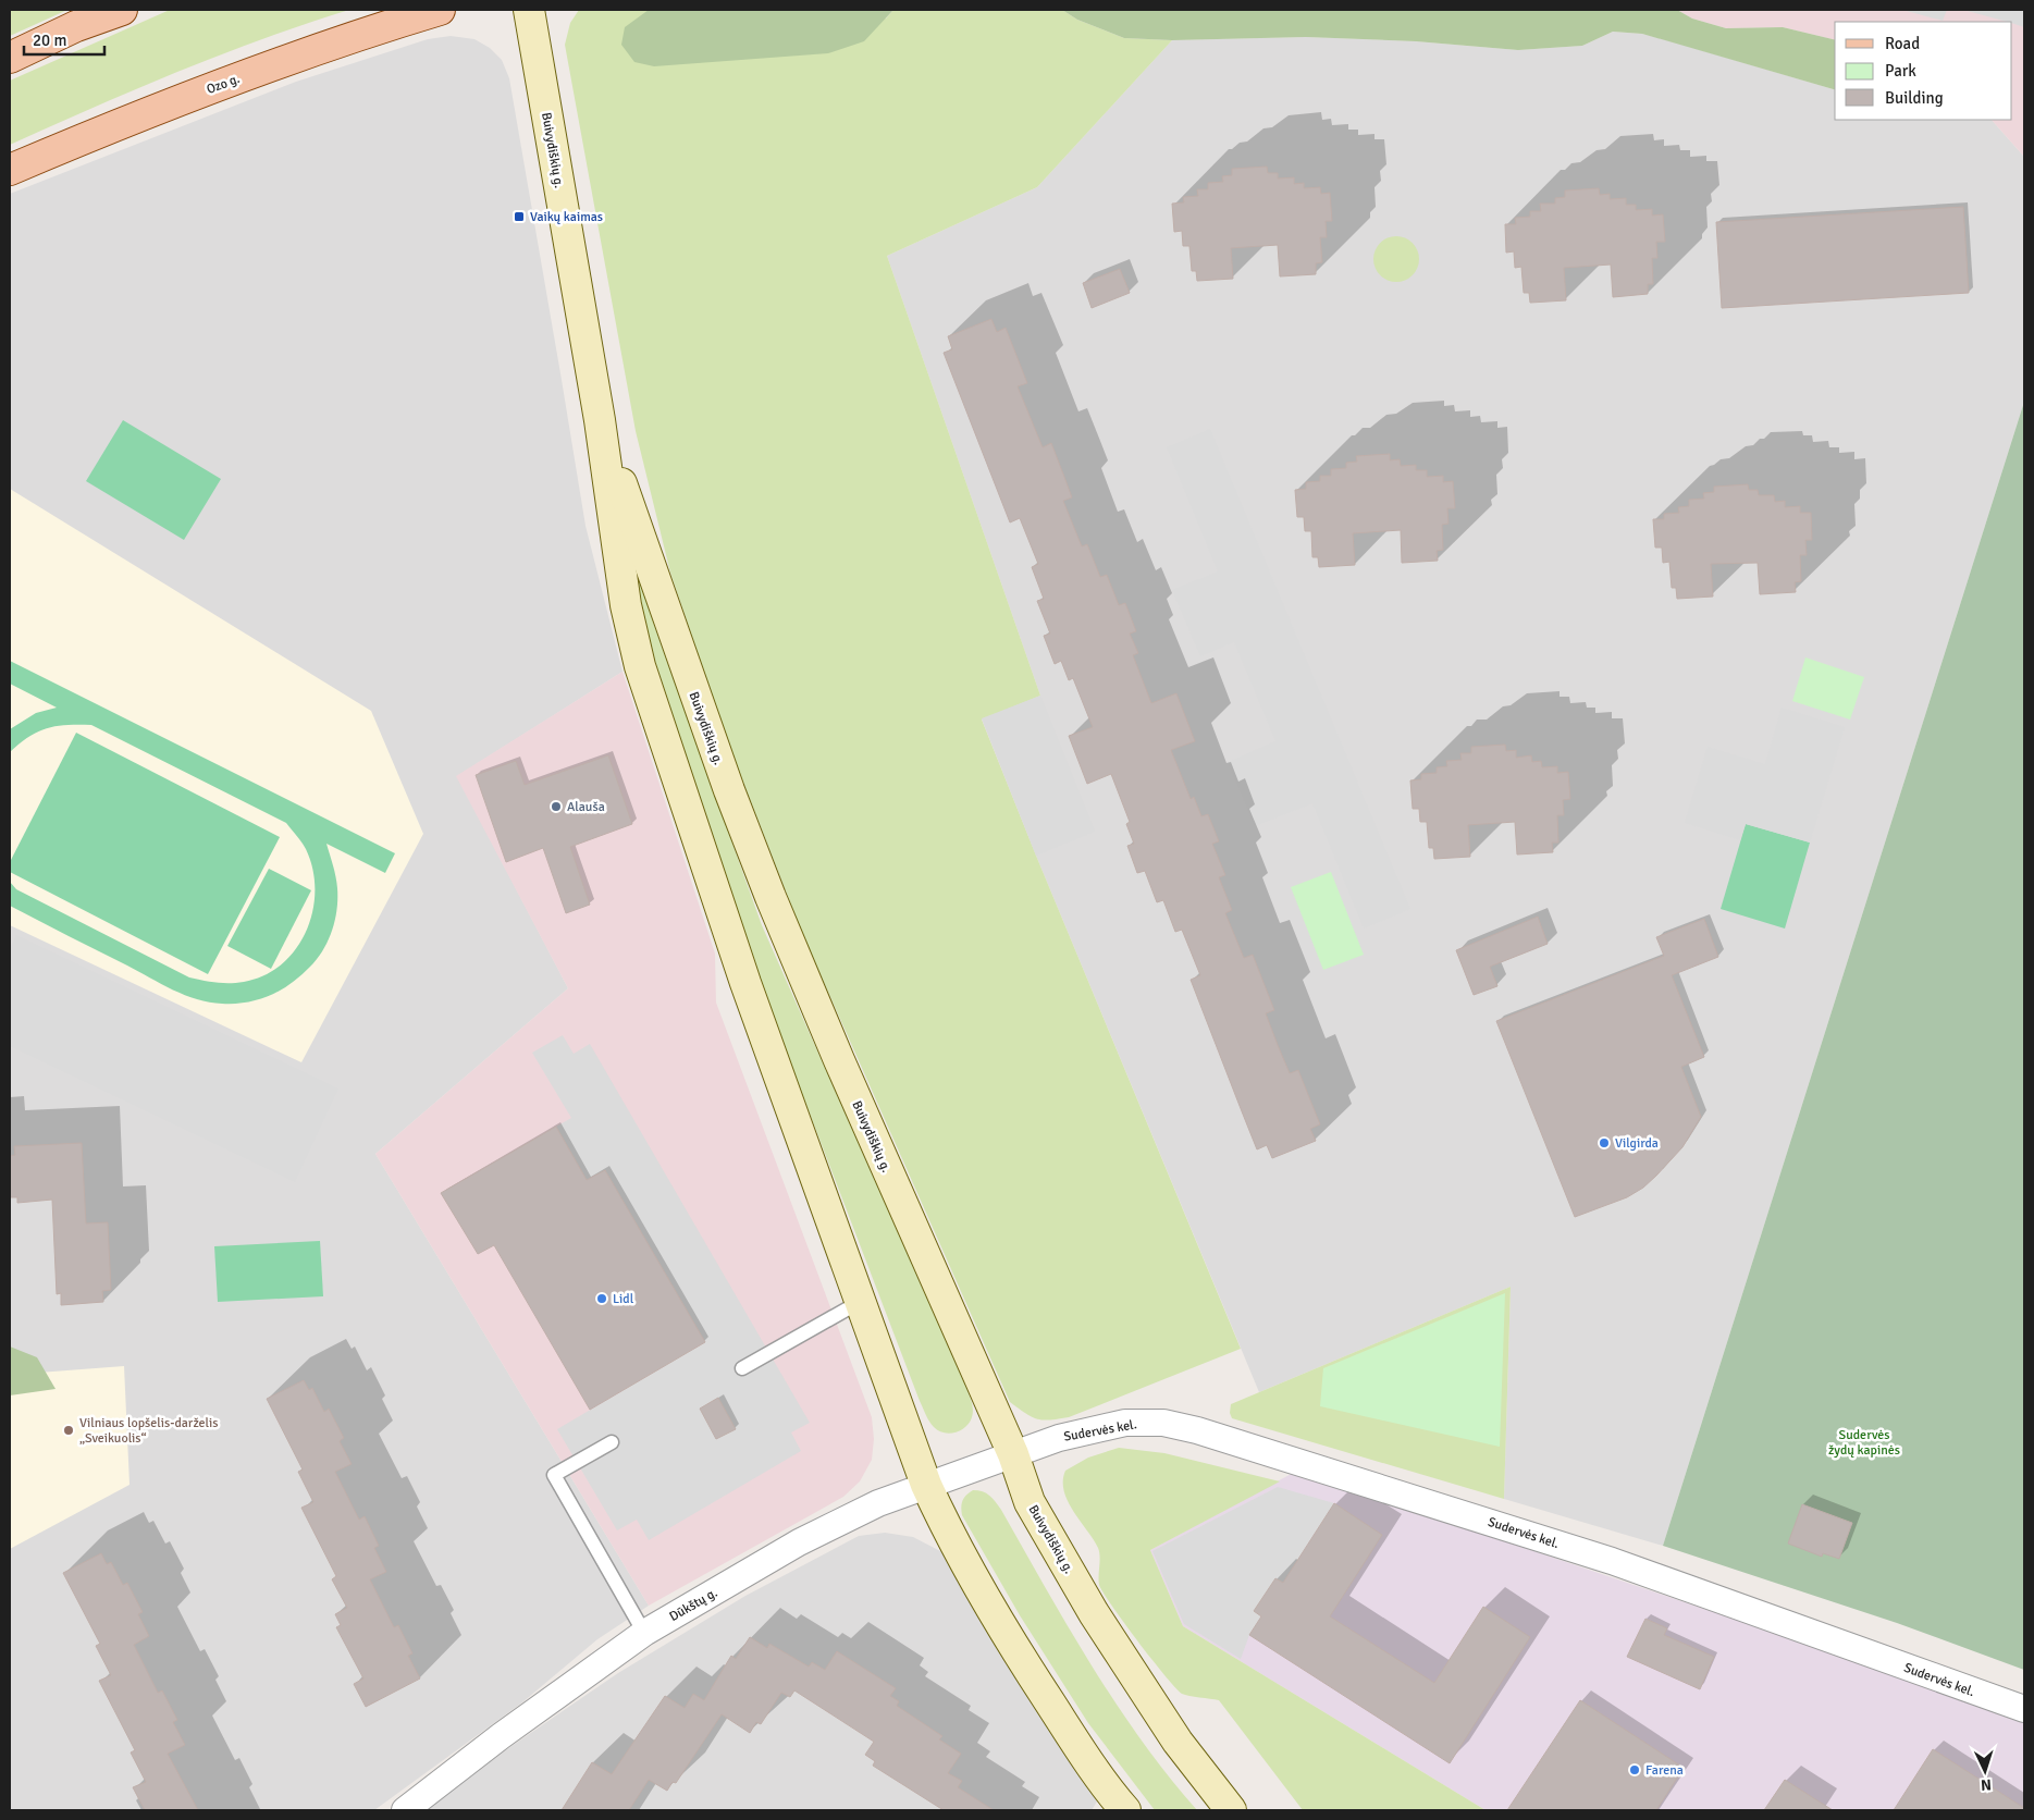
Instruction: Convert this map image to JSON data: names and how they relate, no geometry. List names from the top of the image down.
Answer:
{
  "streets": {
    "main road": ["Ozo g.", "Buivydiškių g."],
    "street": ["Sudervės kel.", "Dūkštų g."]
  },
  "crossings": [
    ["Buivydiškių g.", "Sudervės kel."],
    ["Buivydiškių g.", "Dūkštų g."],
    ["Sudervės kel.", "Dūkštų g."]
  ],
  "parks": ["Sudervės žydų kapinės"],
  "places": {
    "transit": ["Vaikų kaimas"],
    "other": [
      "Alauša",
      "Vilgirda",
      "Lidl",
      "Vilniaus lopšelis-darželis „Sveikuolis“",
      "Farena"
    ]
  },
  "legend": ["Road", "Park", "Building"],
  "scale_bar": "20 m",
  "north": "bottom"
}
